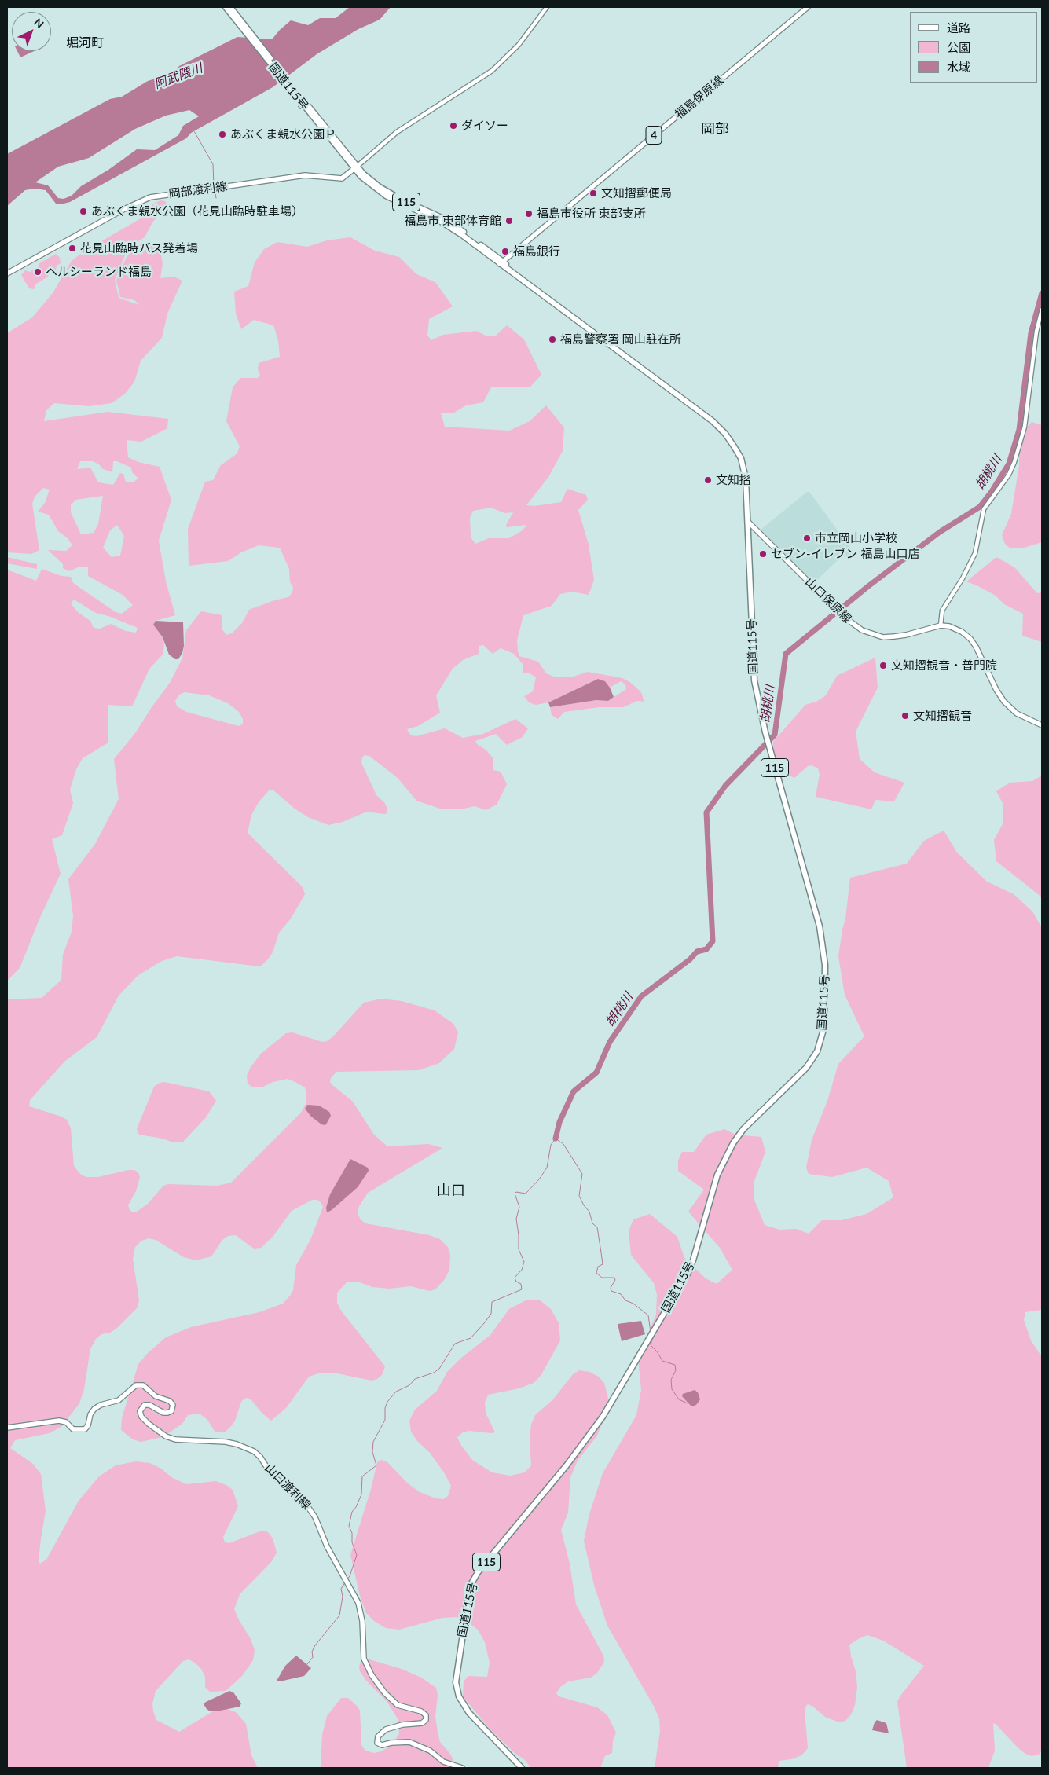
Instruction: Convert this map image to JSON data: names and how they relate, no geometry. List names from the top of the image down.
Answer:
{
  "streets": {
    "highway": ["国道115号", "115"],
    "main road": [
      "福島保原線",
      "4",
      "岡部渡利線",
      "山口保原線",
      "山口渡利線"
    ]
  },
  "crossings": [
    ["国道115号", "福島保原線"],
    ["国道115号", "岡部渡利線"],
    ["国道115号", "山口保原線"]
  ],
  "districts": ["堀河町", "岡部", "山口"],
  "water": ["阿武隈川", "胡桃川"],
  "places": [
    "ダイソー",
    "あぶくま親水公園Ｐ",
    "文知摺郵便局",
    "あぶくま親水公園（花見山臨時駐車場）",
    "福島市役所 東部支所",
    "福島市 東部体育館",
    "花見山臨時バス発着場",
    "福島銀行",
    "ヘルシーランド福島",
    "福島警察署 岡山駐在所",
    "文知摺",
    "市立岡山小学校",
    "セブン-イレブン 福島山口店",
    "文知摺観音・普門院",
    "文知摺観音"
  ],
  "legend": ["道路", "公園", "水域"],
  "north": "top right"
}
